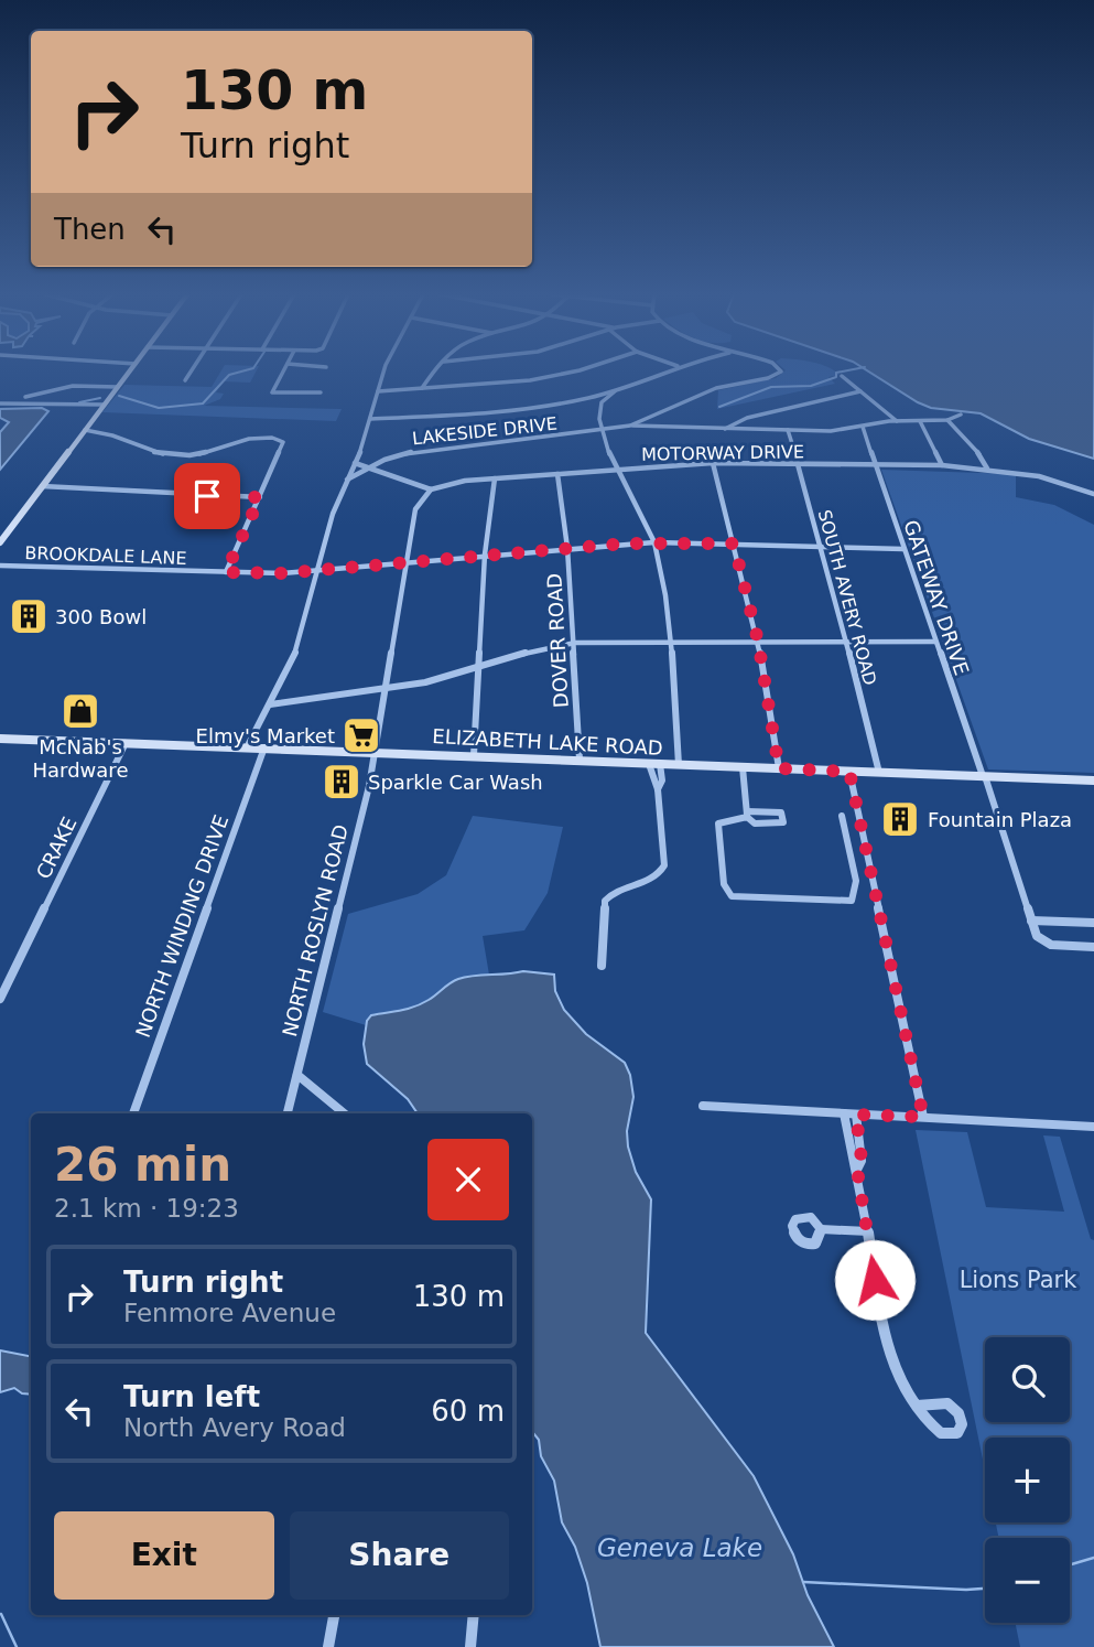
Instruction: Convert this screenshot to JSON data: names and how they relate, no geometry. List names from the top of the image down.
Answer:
{
  "streets": {
    "main road": ["ELIZABETH LAKE ROAD"],
    "street": [
      "LAKESIDE DRIVE",
      "MOTORWAY DRIVE",
      "BROOKDALE LANE",
      "SOUTH AVERY ROAD",
      "GATEWAY DRIVE",
      "DOVER ROAD",
      "CRAKE",
      "NORTH WINDING DRIVE",
      "NORTH ROSLYN ROAD"
    ]
  },
  "crossings": [
    ["MOTORWAY DRIVE", "SOUTH AVERY ROAD"],
    ["MOTORWAY DRIVE", "GATEWAY DRIVE"],
    ["MOTORWAY DRIVE", "DOVER ROAD"],
    ["MOTORWAY DRIVE", "NORTH ROSLYN ROAD"],
    ["BROOKDALE LANE", "SOUTH AVERY ROAD"],
    ["BROOKDALE LANE", "GATEWAY DRIVE"],
    ["BROOKDALE LANE", "DOVER ROAD"],
    ["BROOKDALE LANE", "NORTH ROSLYN ROAD"],
    ["SOUTH AVERY ROAD", "ELIZABETH LAKE ROAD"],
    ["GATEWAY DRIVE", "ELIZABETH LAKE ROAD"],
    ["DOVER ROAD", "ELIZABETH LAKE ROAD"],
    ["ELIZABETH LAKE ROAD", "CRAKE"],
    ["ELIZABETH LAKE ROAD", "NORTH WINDING DRIVE"],
    ["ELIZABETH LAKE ROAD", "NORTH ROSLYN ROAD"]
  ],
  "water": ["Geneva Lake"],
  "parks": ["Lions Park"],
  "places": {
    "building": ["300 Bowl", "Sparkle Car Wash", "Fountain Plaza"],
    "shop": ["McNab's Hardware"],
    "supermarket": ["Elmy's Market"]
  },
  "page": {
    "turn": ["130 m", "Turn right"],
    "then": "Then",
    "heading": ["26 min", "2.1 km · 19:23"],
    "list": [
      {
        "name": "Turn right",
        "note": "Fenmore Avenue",
        "value": "130 m"
      },
      {
        "name": "Turn left",
        "note": "North Avery Road",
        "value": "60 m"
      }
    ],
    "map_buttons": ["+", "−"],
    "buttons": ["Exit", "Share"]
  }
}
